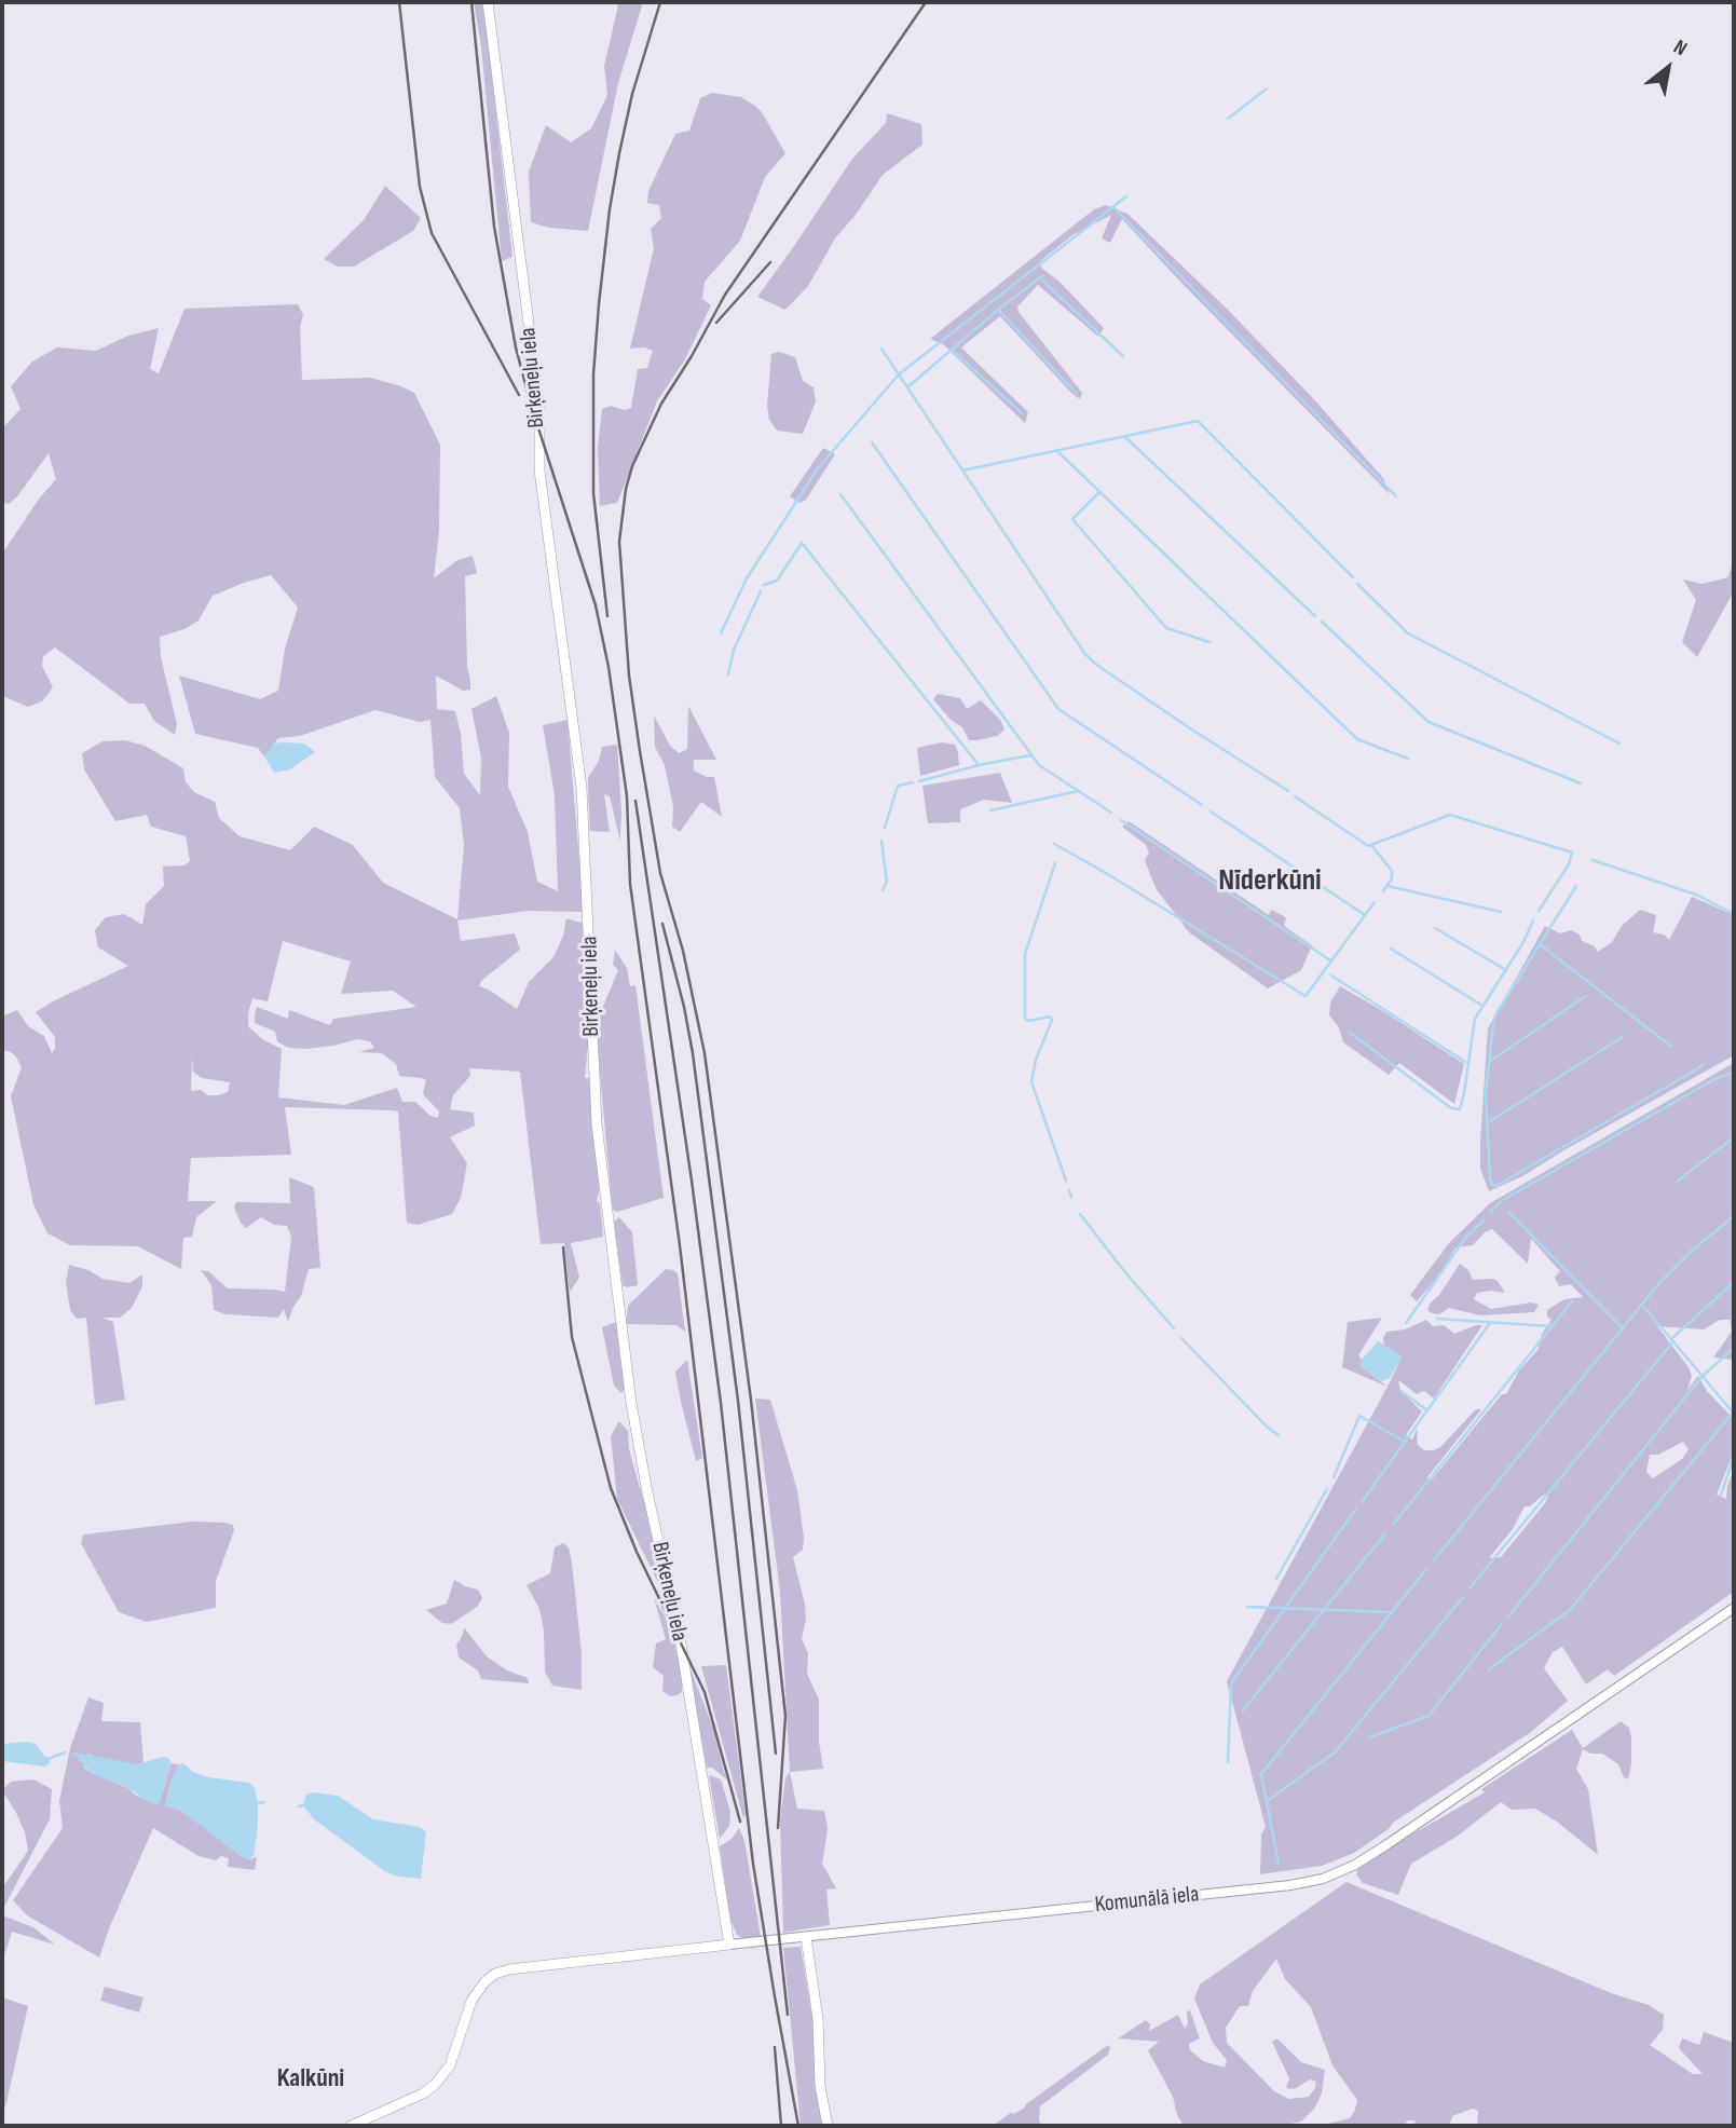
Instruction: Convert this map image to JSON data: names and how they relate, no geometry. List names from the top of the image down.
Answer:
{
  "streets": {
    "main road": ["Birķeneļu iela", "Komunālā iela"]
  },
  "crossings": [
    ["Birķeneļu iela", "Komunālā iela"]
  ],
  "districts": ["Nīderkūni", "Kalkūni"],
  "north": "top right"
}
